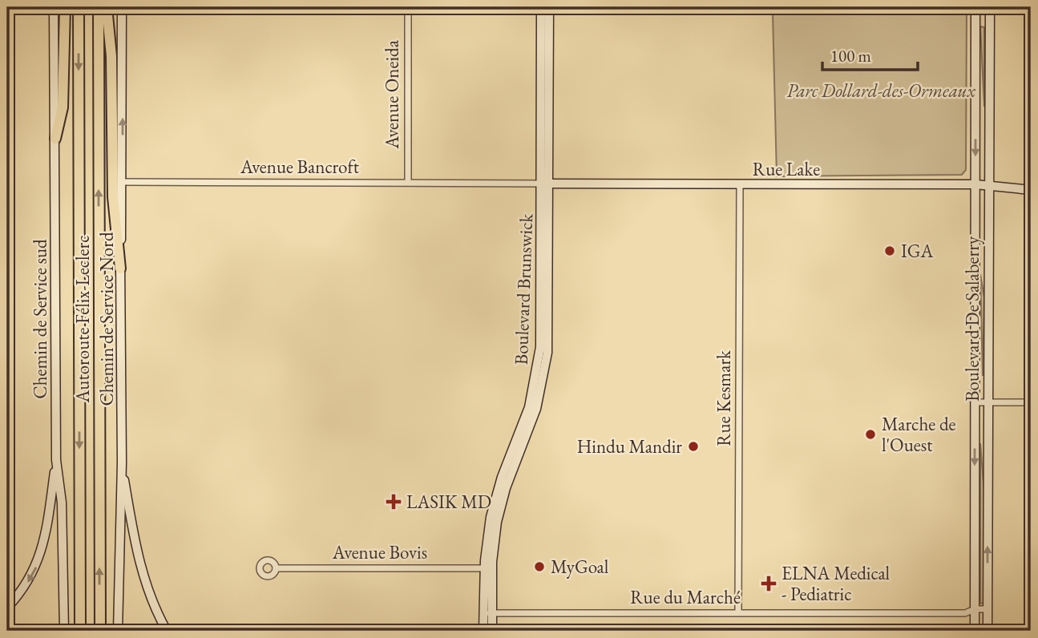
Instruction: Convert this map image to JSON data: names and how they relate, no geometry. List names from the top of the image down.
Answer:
{
  "streets": {
    "highway": ["Autoroute Félix-Leclerc"],
    "street": [
      "Avenue Oneida",
      "Avenue Bancroft",
      "Rue Lake",
      "Boulevard Brunswick",
      "Chemin de Service sud",
      "Chemin de Service Nord",
      "Boulevard De Salaberry",
      "Rue Kesmark",
      "Avenue Bovis",
      "Rue du Marché"
    ]
  },
  "crossings": [
    ["Avenue Oneida", "Avenue Bancroft"],
    ["Avenue Bancroft", "Rue Lake"],
    ["Avenue Bancroft", "Boulevard Brunswick"],
    ["Avenue Bancroft", "Chemin de Service Nord"],
    ["Rue Lake", "Boulevard Brunswick"],
    ["Rue Lake", "Boulevard De Salaberry"],
    ["Rue Lake", "Rue Kesmark"],
    ["Boulevard Brunswick", "Avenue Bovis"],
    ["Boulevard Brunswick", "Rue du Marché"],
    ["Boulevard De Salaberry", "Rue du Marché"],
    ["Rue Kesmark", "Rue du Marché"]
  ],
  "parks": ["Parc Dollard-des-Ormeaux"],
  "places": {
    "other": [
      "IGA",
      "Marche de l'Ouest",
      "Hindu Mandir",
      "MyGoal"
    ],
    "health": ["LASIK MD", "ELNA Medical - Pediatric"]
  },
  "scale_bar": "100 m"
}
